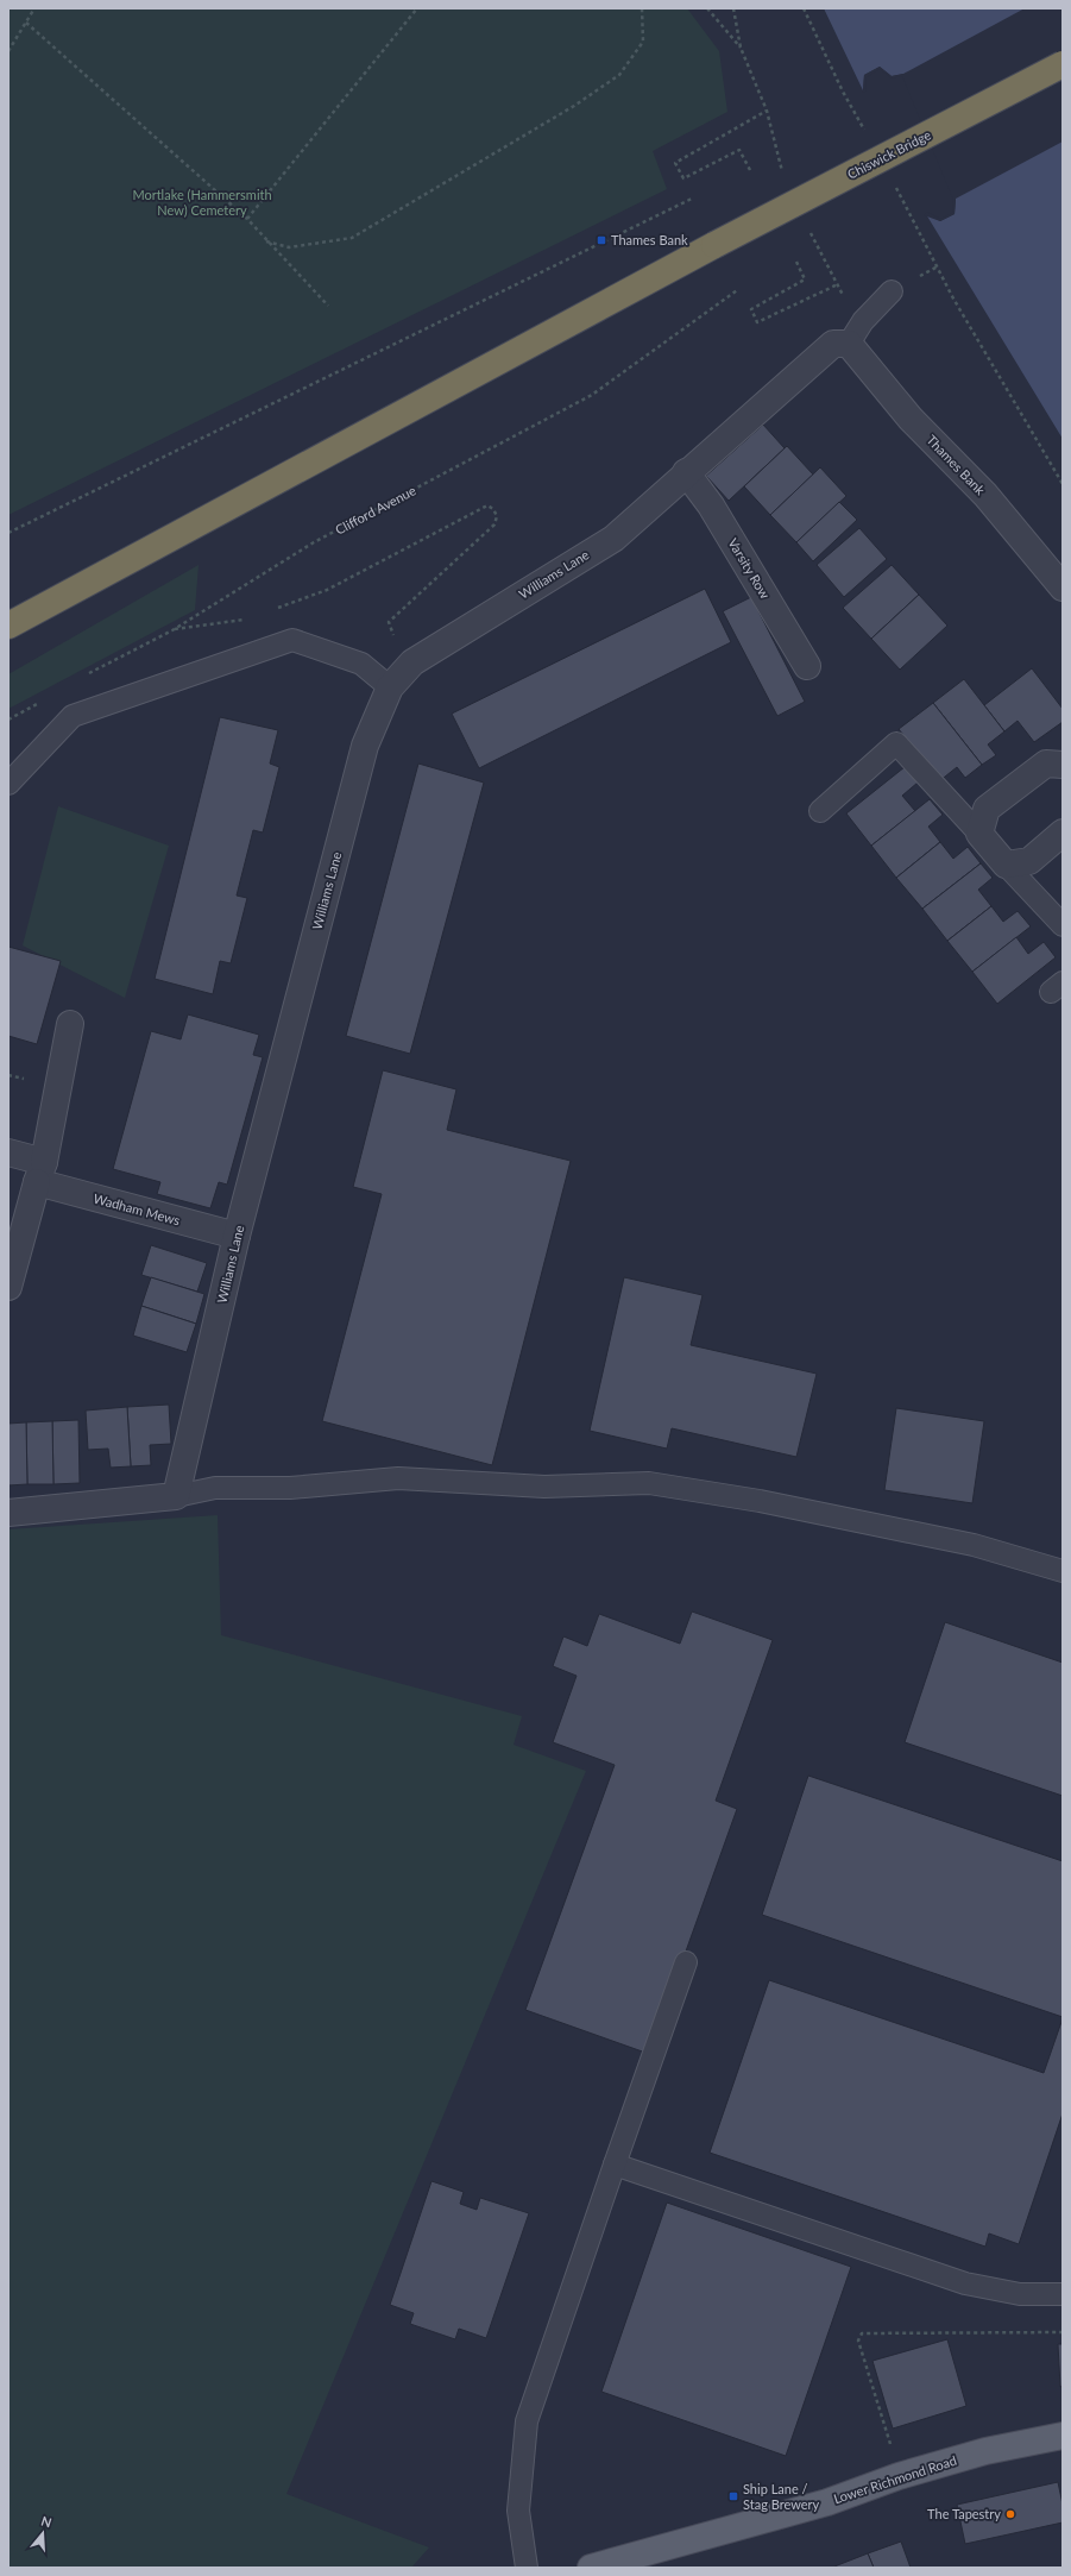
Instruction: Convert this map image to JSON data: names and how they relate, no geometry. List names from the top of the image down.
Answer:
{
  "streets": {
    "highway": ["Chiswick Bridge"],
    "main road": ["Lower Richmond Road"],
    "street": [
      "Thames Bank",
      "Varsity Row",
      "Williams Lane",
      "Wadham Mews"
    ],
    "path": ["Clifford Avenue"]
  },
  "crossings": [
    ["Thames Bank", "Williams Lane"],
    ["Varsity Row", "Williams Lane"],
    ["Williams Lane", "Wadham Mews"]
  ],
  "parks": ["Mortlake (Hammersmith New) Cemetery"],
  "places": {
    "transit": ["Thames Bank", "Ship Lane / Stag Brewery"],
    "other": ["The Tapestry"]
  },
  "north": "top"
}
